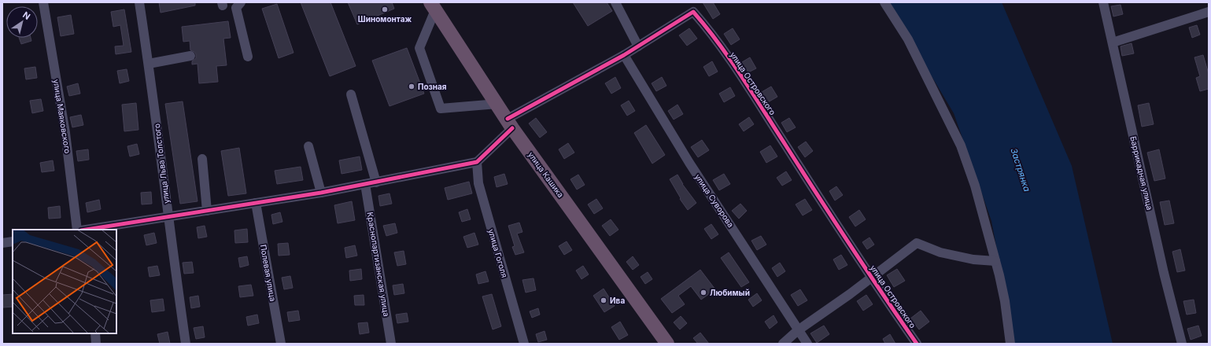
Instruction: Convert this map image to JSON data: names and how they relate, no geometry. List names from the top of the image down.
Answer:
{
  "streets": {
    "highway": ["улица Кашика"],
    "street": [
      "улица Островского",
      "улица Маяковского",
      "улица Льва Толстого",
      "Баррикадная улица",
      "улица Суворова",
      "улица Гоголя",
      "Краснопартизанская улица",
      "Полевая улица"
    ]
  },
  "crossings": [
    ["улица Островского", "улица Кашика"],
    ["улица Островского", "улица Суворова"],
    ["улица Островского", "улица Гоголя"]
  ],
  "water": ["Застрянка"],
  "places": [
    "Шиномонтаж",
    "Позная",
    "Любимый",
    "Ива"
  ],
  "north": "top right"
}
